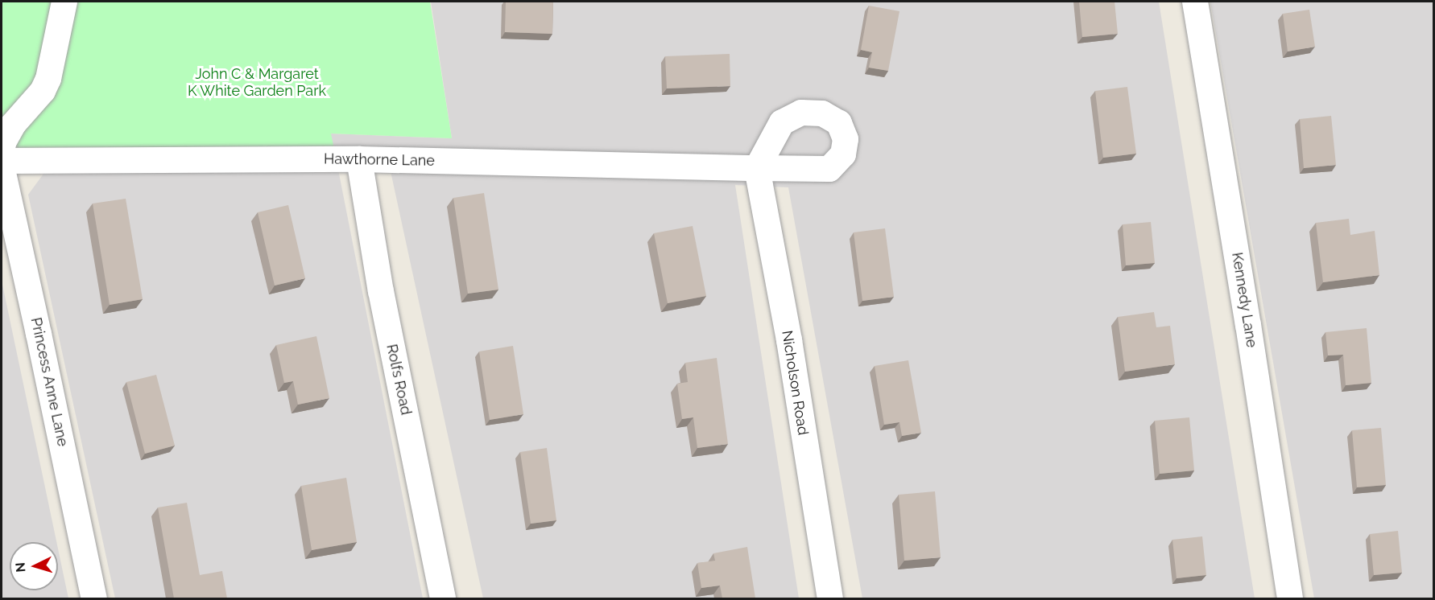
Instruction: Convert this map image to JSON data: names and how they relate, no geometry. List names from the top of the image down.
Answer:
{
  "streets": {
    "street": [
      "Hawthorne Lane",
      "Kennedy Lane",
      "Rolfs Road",
      "Princess Anne Lane",
      "Nicholson Road"
    ]
  },
  "crossings": [
    ["Hawthorne Lane", "Rolfs Road"],
    ["Hawthorne Lane", "Nicholson Road"]
  ],
  "parks": ["John C & Margaret K White Garden Park"],
  "north": "left"
}
